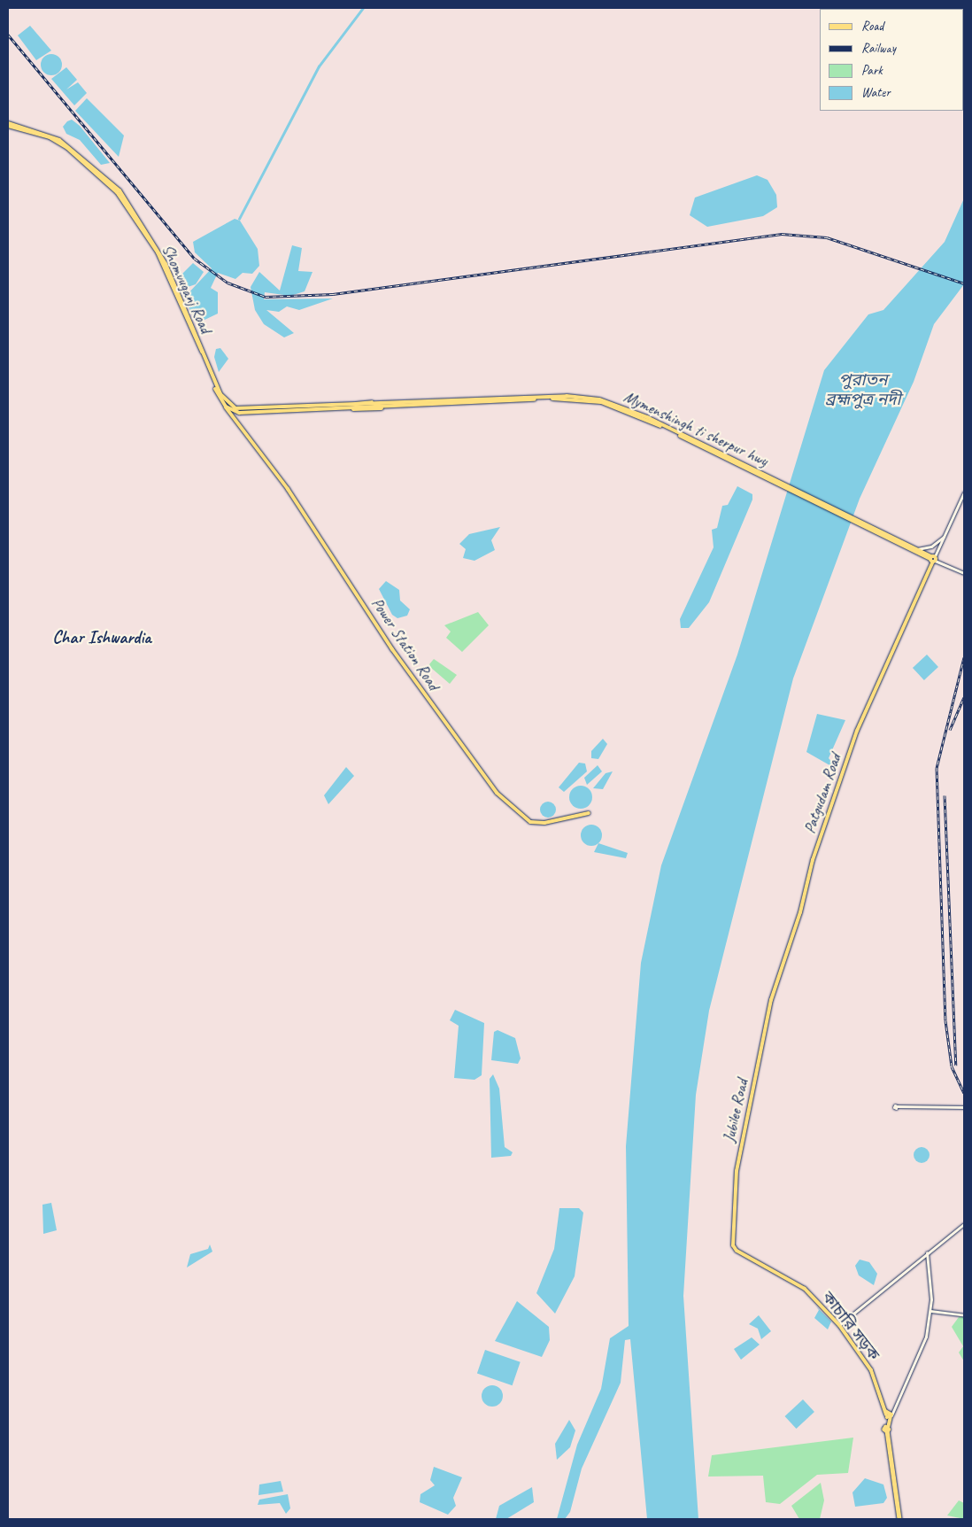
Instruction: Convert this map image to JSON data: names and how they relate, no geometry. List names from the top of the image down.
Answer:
{
  "streets": {
    "main road": [
      "Shomvuganj Road",
      "Mymenshingh ti sherpur hwy",
      "Power Station Road",
      "Patgudam Road",
      "Jubilee Road",
      "কাচারি সড়ক"
    ]
  },
  "crossings": [
    ["Shomvuganj Road", "Power Station Road"],
    ["Patgudam Road", "Jubilee Road"],
    ["Jubilee Road", "কাচারি সড়ক"]
  ],
  "districts": ["Char Ishwardia"],
  "water": ["পুরাতন ব্রহ্মপুত্র নদী"],
  "legend": [
    "Road",
    "Railway",
    "Park",
    "Water"
  ]
}
